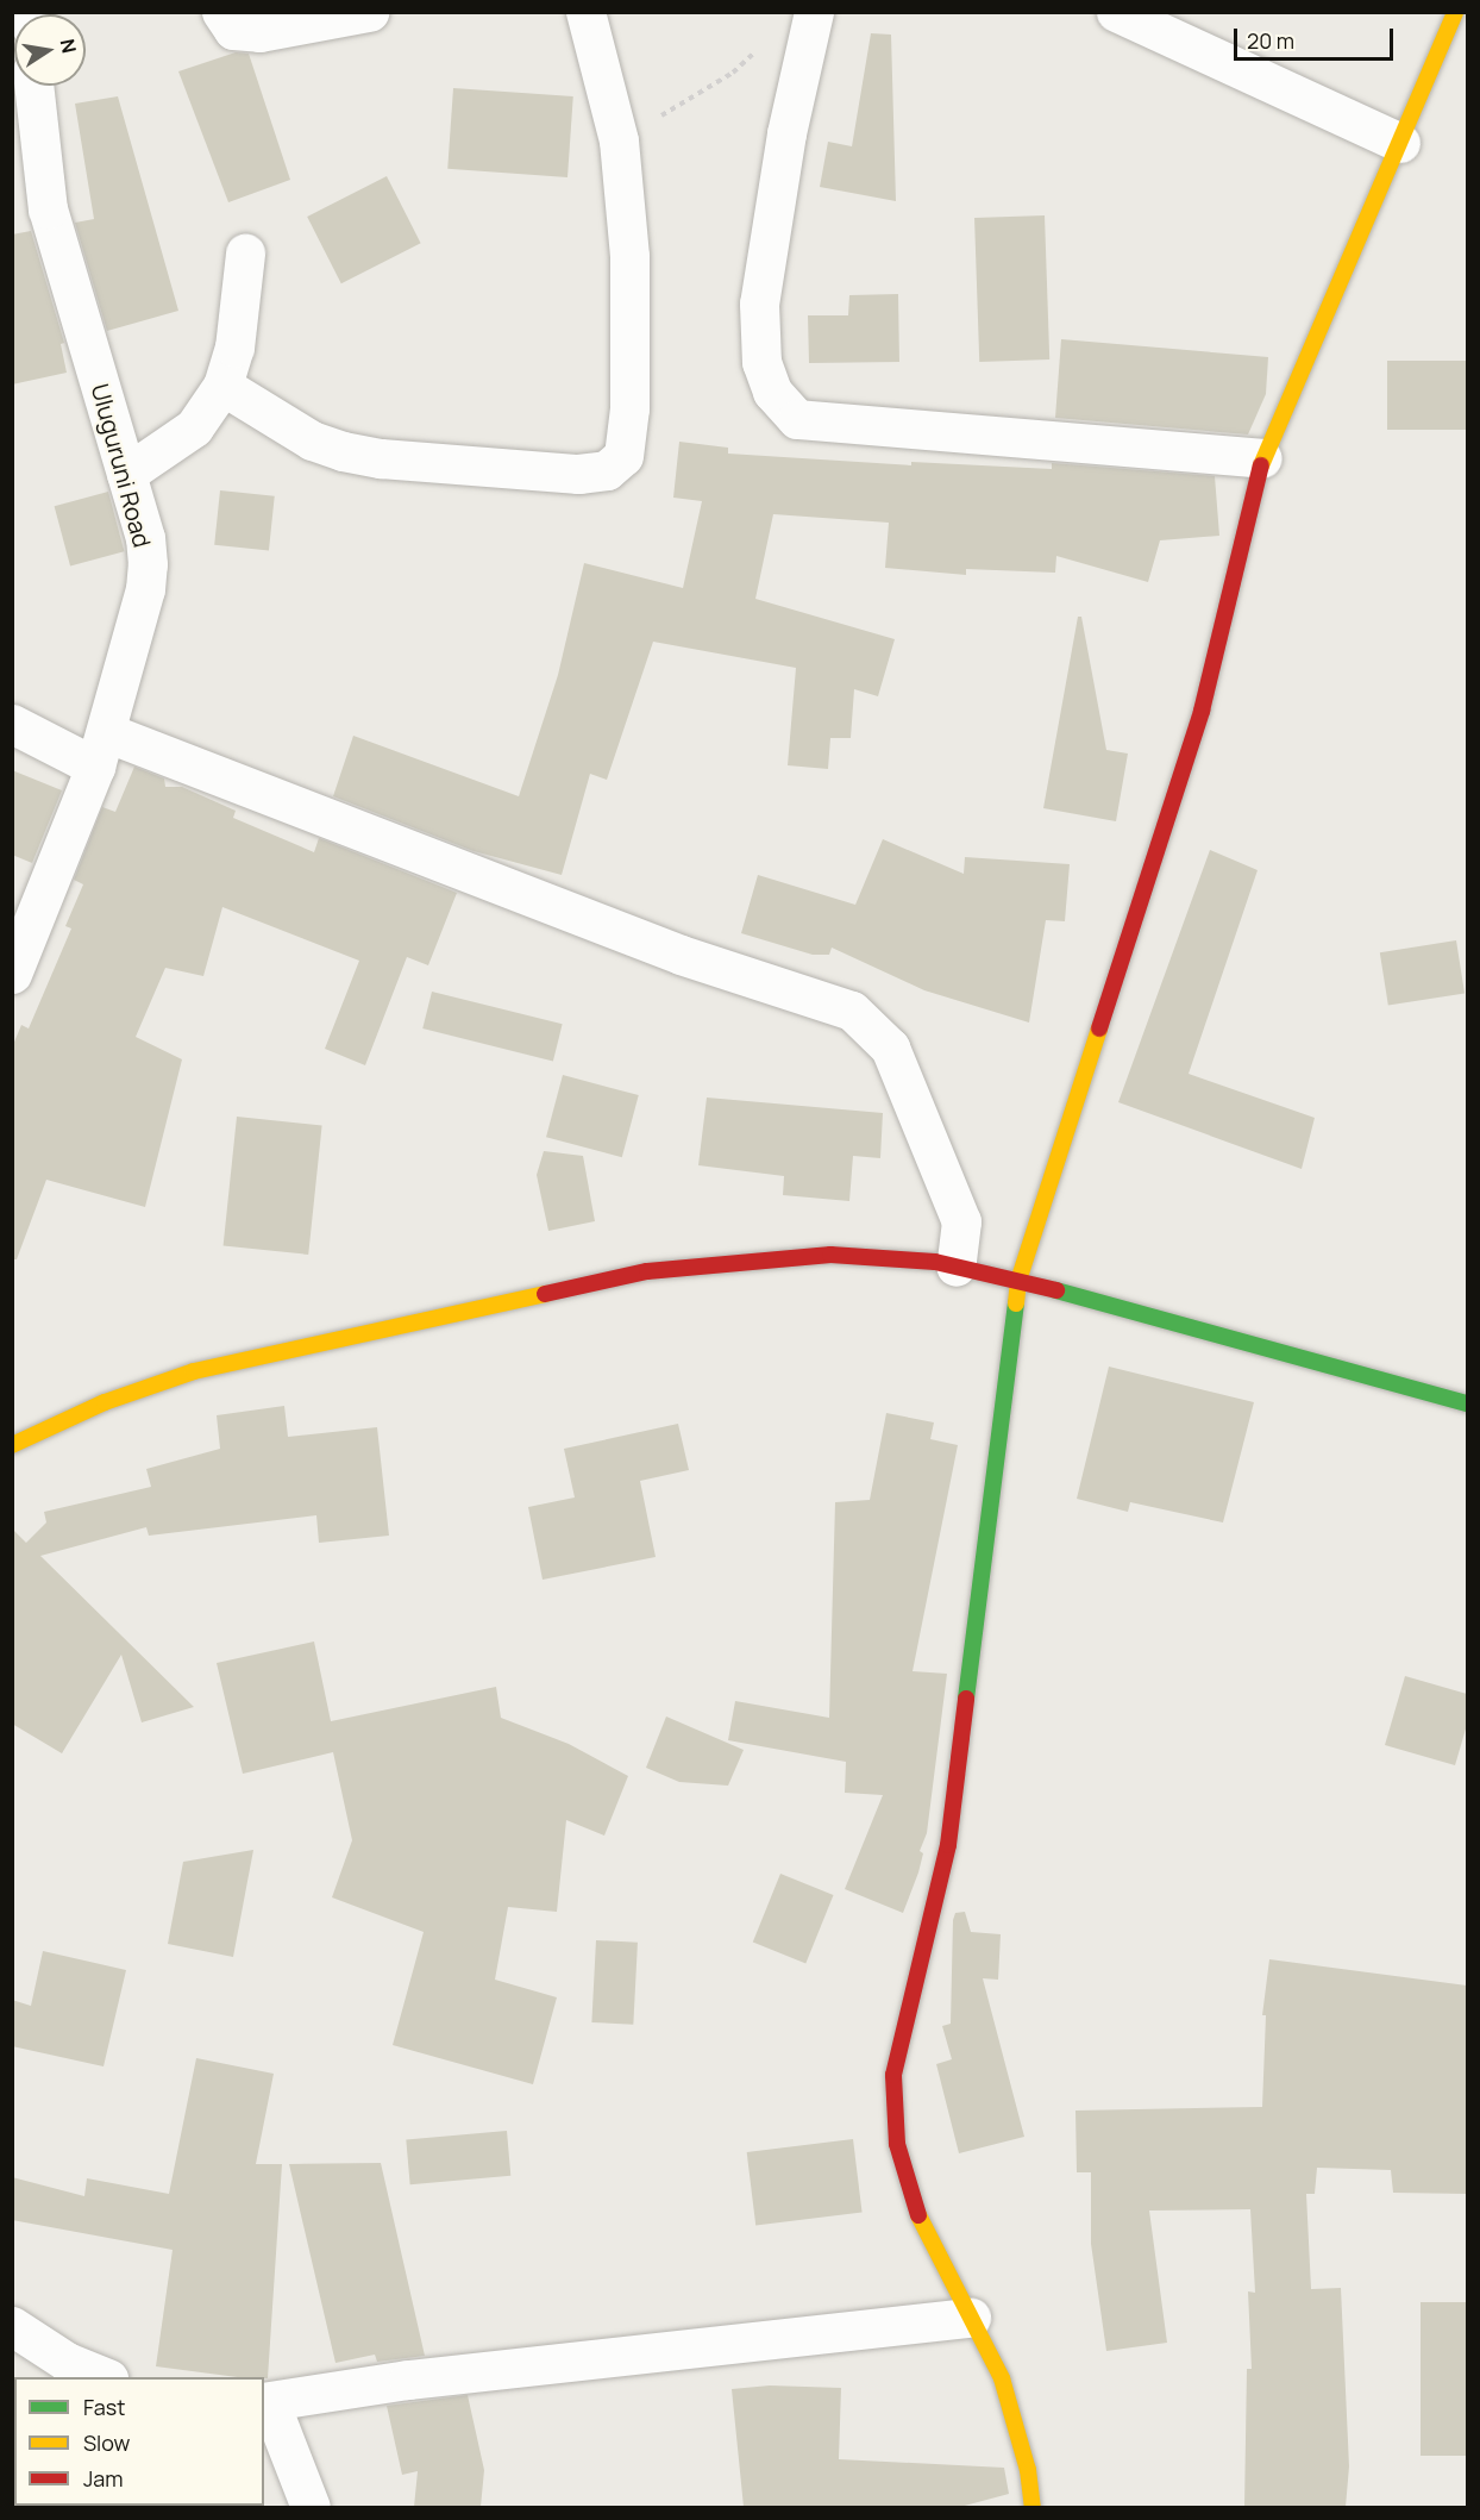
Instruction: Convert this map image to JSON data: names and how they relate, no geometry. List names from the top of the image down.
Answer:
{
  "streets": {
    "street": ["Uluguruni Road"]
  },
  "legend": ["Fast", "Slow", "Jam"],
  "scale_bar": "20 m",
  "north": "right"
}
